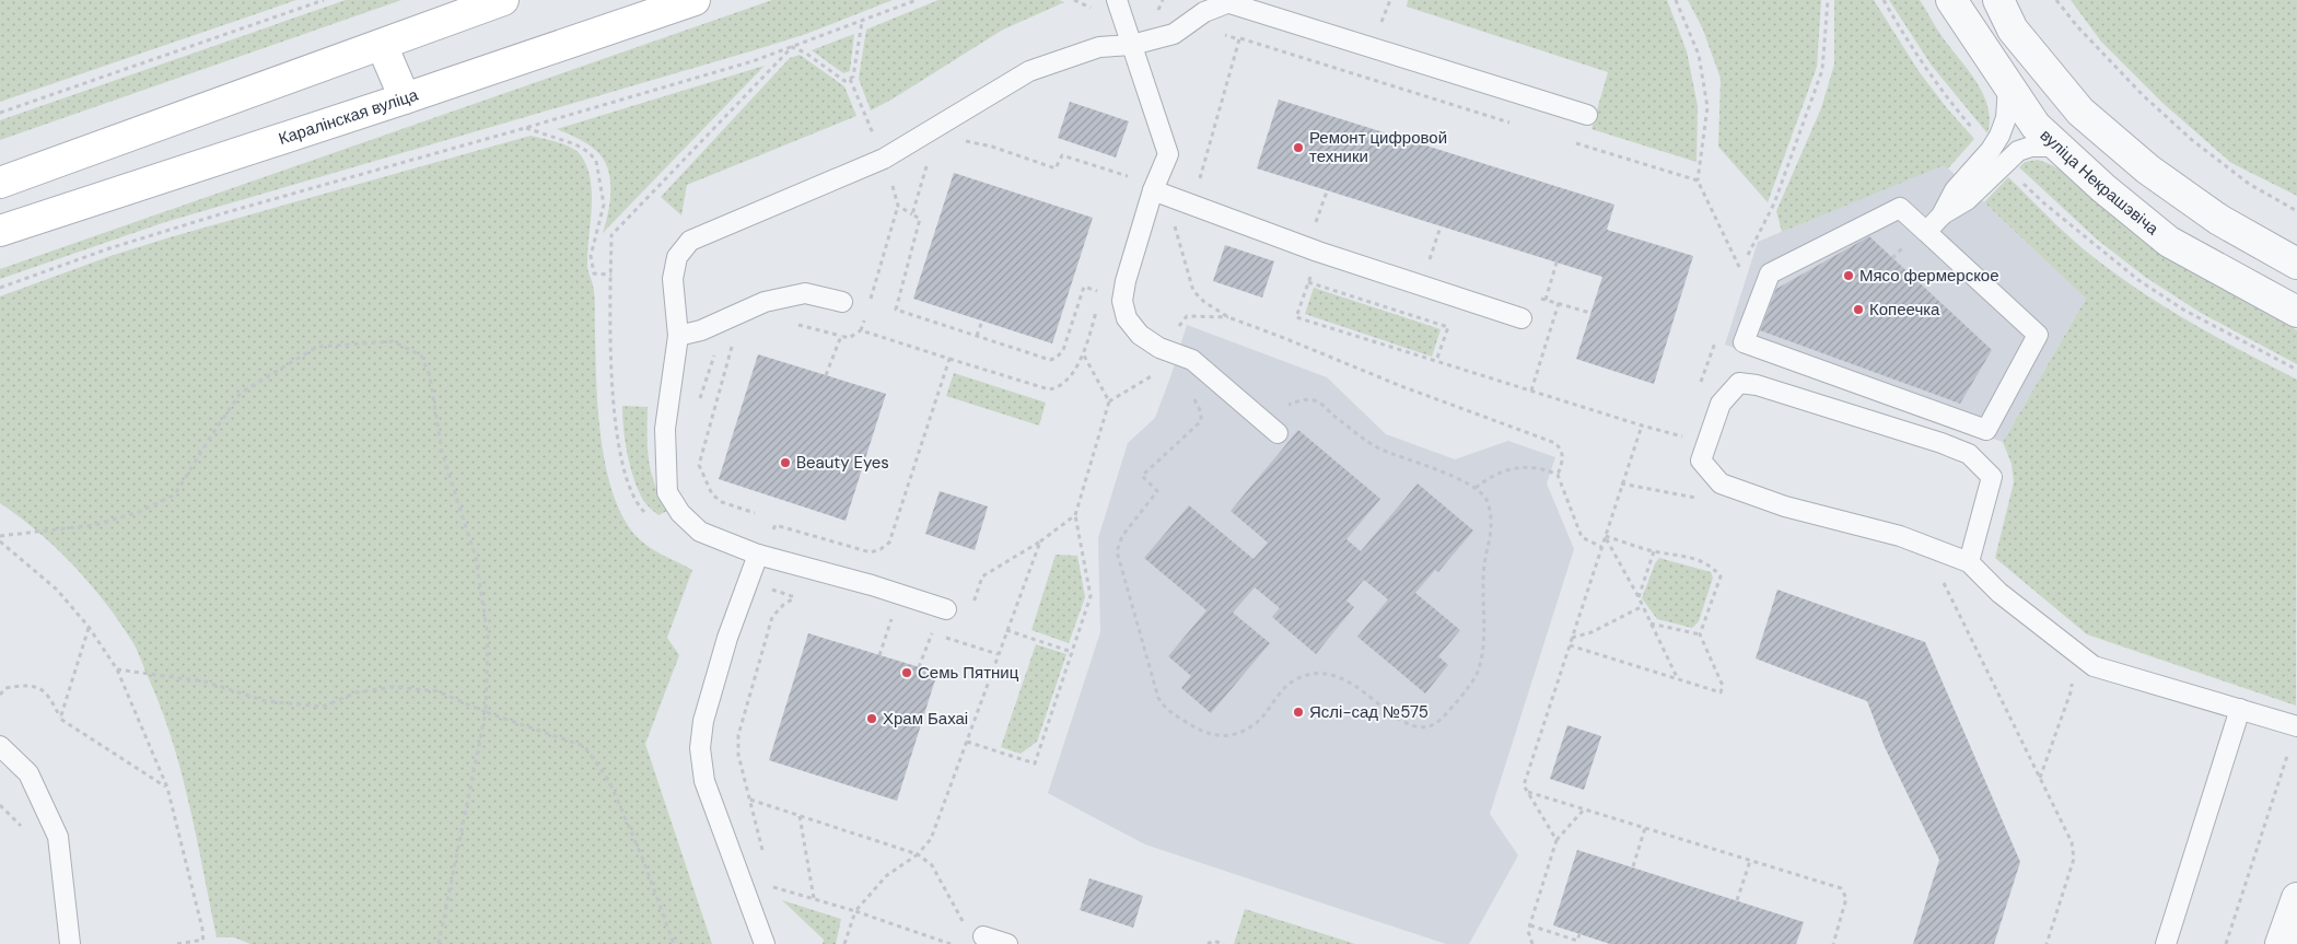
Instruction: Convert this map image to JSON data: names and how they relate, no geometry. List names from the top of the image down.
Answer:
{
  "streets": {
    "main road": ["Каралінская вуліца"],
    "street": ["вуліца Некрашэвіча"]
  },
  "places": [
    "Ремонт цифровой техники",
    "Мясо фермерское",
    "Копеечка",
    "Beauty Eyes",
    "Семь Пятниц",
    "Яслі-сад №575",
    "Храм Бахаі"
  ]
}
